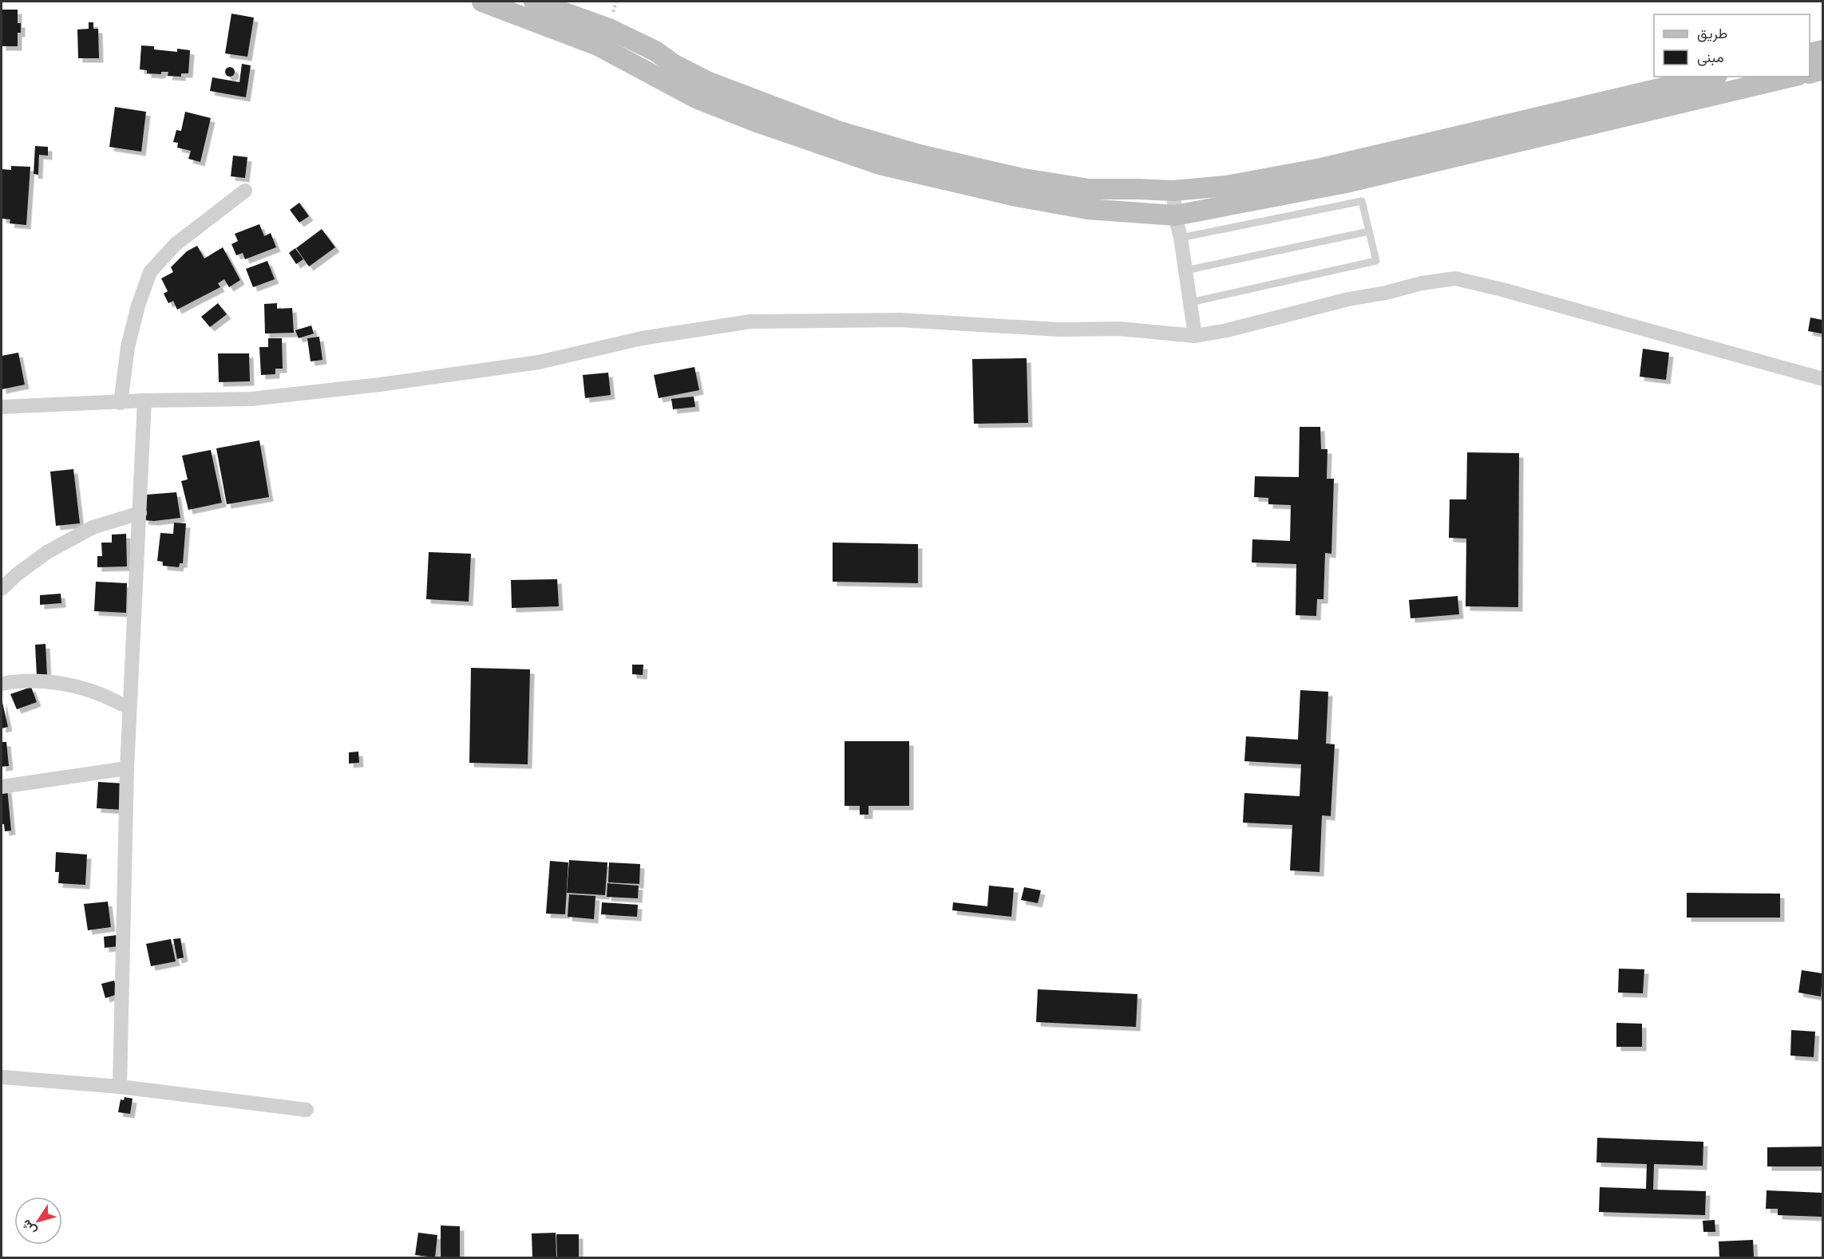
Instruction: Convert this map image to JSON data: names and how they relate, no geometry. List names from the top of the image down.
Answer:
{
  "legend": ["طريق", "مبنى"],
  "north": "bottom left"
}
